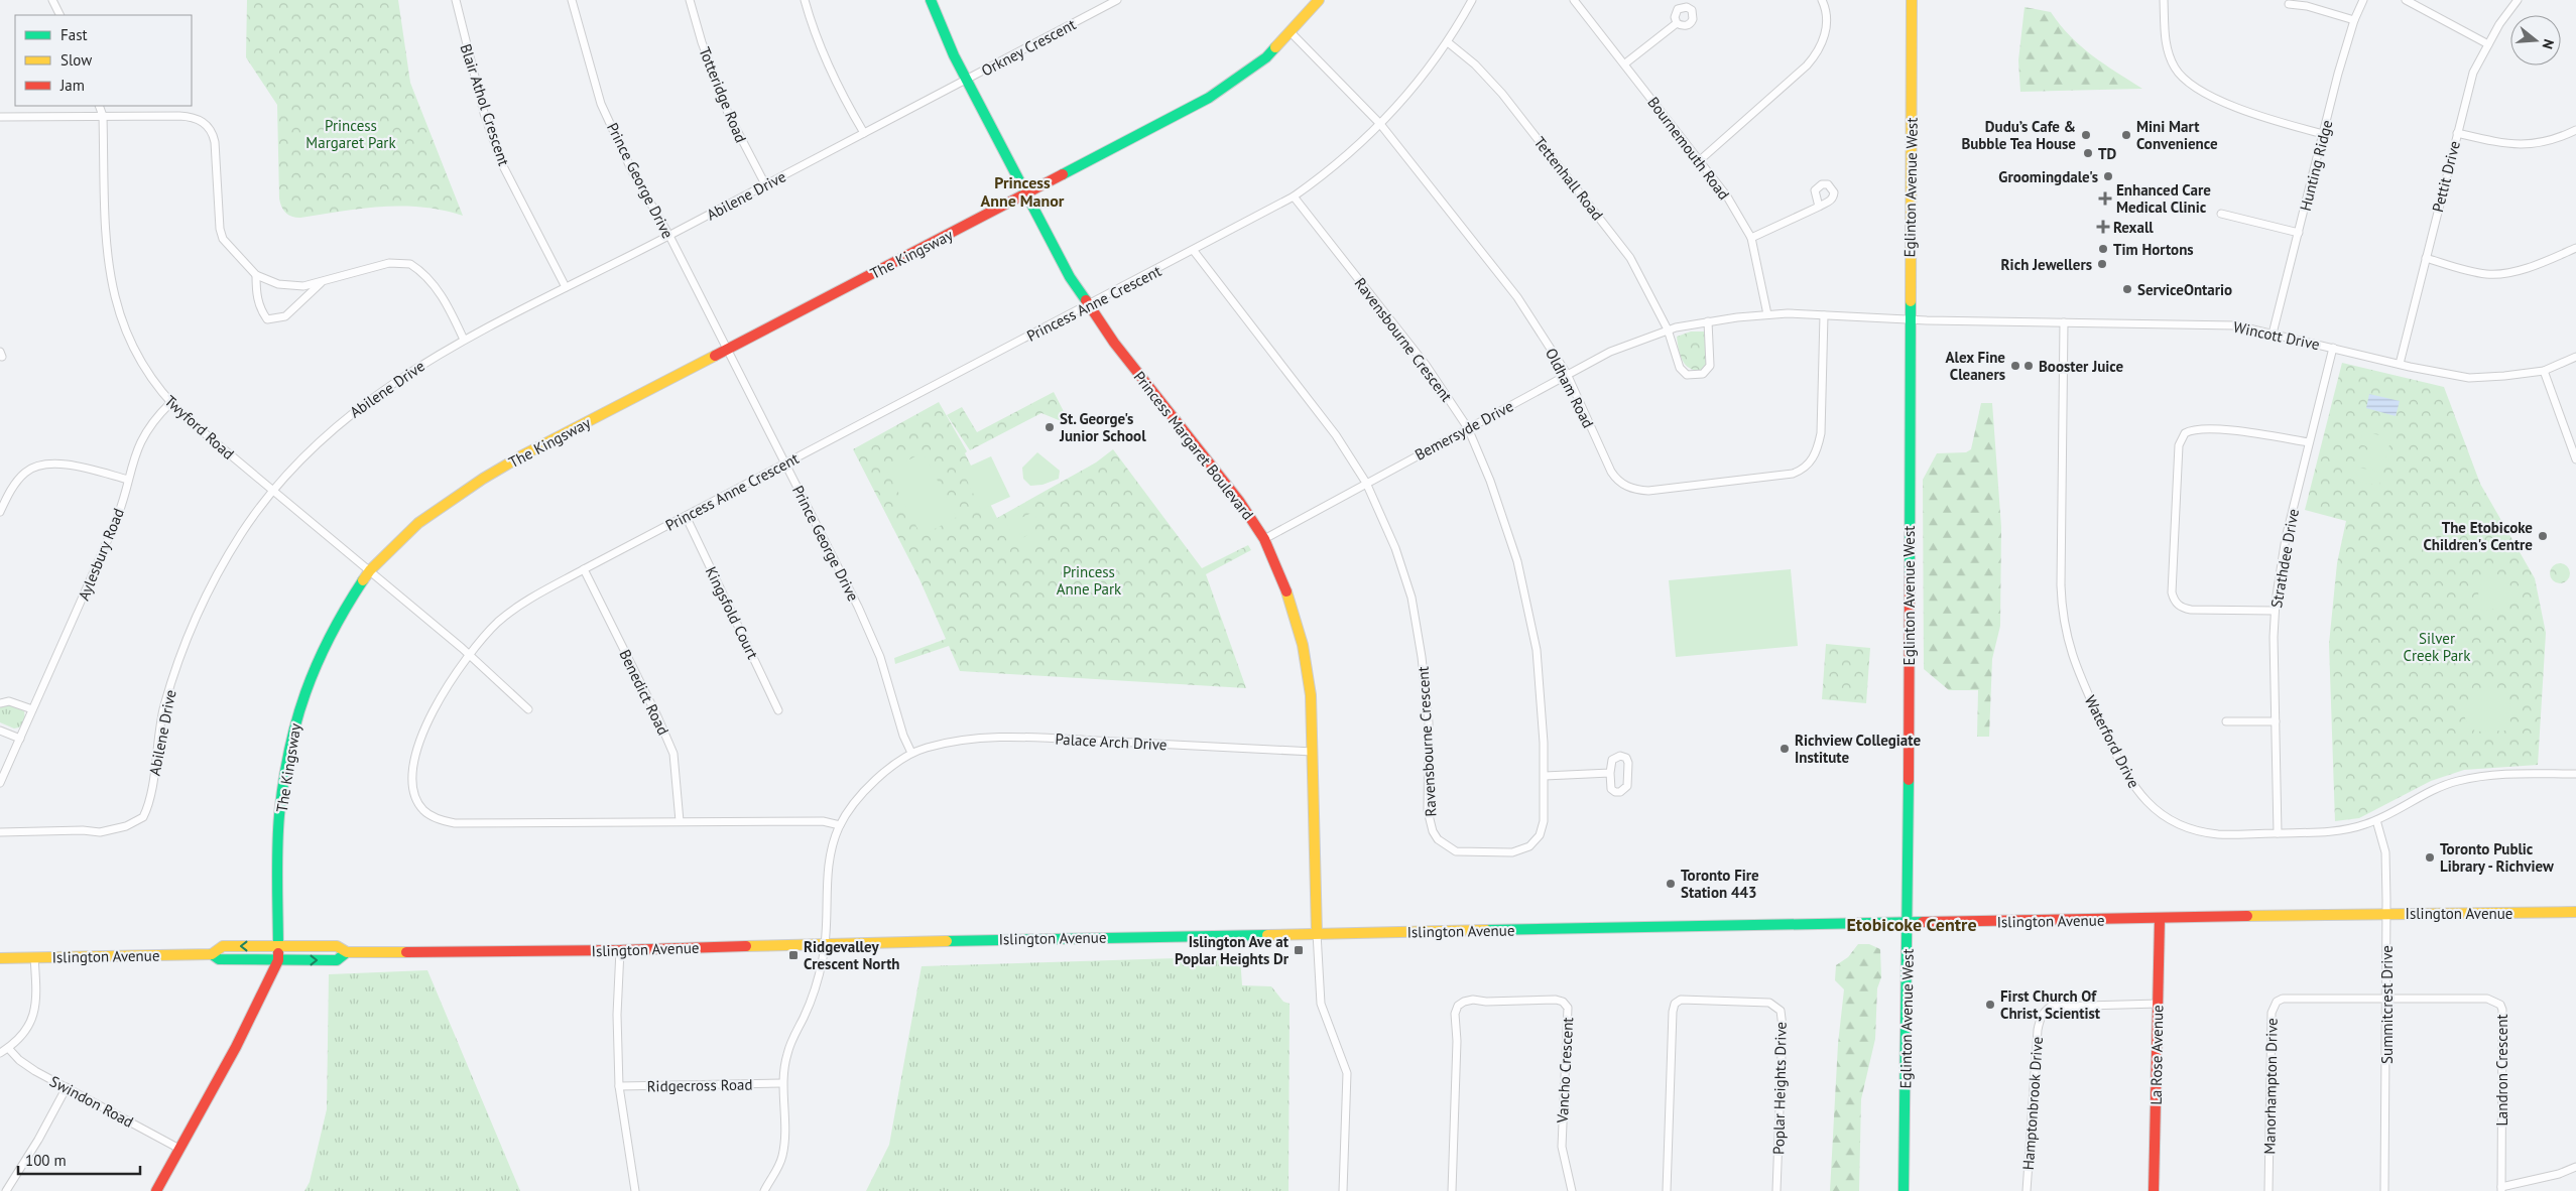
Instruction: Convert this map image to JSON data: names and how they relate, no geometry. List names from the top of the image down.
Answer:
{
  "streets": {
    "main road": [
      "Eglinton Avenue West",
      "The Kingsway",
      "Princess Margaret Boulevard",
      "Islington Avenue",
      "La Rose Avenue"
    ],
    "street": [
      "Orkney Crescent",
      "Totteridge Road",
      "Blair Athol Crescent",
      "Bournemouth Road",
      "Hunting Ridge",
      "Pettit Drive",
      "Tettenhall Road",
      "Prince George Drive",
      "Abilene Drive",
      "Princess Anne Crescent",
      "Wincott Drive",
      "Ravensbourne Crescent",
      "Oldham Road",
      "Twyford Road",
      "Bemersyde Drive",
      "Aylesbury Road",
      "Strathdee Drive",
      "Kingsfold Court",
      "Benedict Road",
      "Palace Arch Drive",
      "Waterford Drive",
      "Summitcrest Drive",
      "Vancho Crescent",
      "Landron Crescent",
      "Ridgecross Road",
      "Manorhampton Drive",
      "Poplar Heights Drive",
      "Swindon Road",
      "Hamptonbrook Drive"
    ]
  },
  "crossings": [
    ["Orkney Crescent", "Abilene Drive"],
    ["Orkney Crescent", "Princess Margaret Boulevard"],
    ["Totteridge Road", "Abilene Drive"],
    ["Blair Athol Crescent", "Abilene Drive"],
    ["Bournemouth Road", "Bemersyde Drive"],
    ["Hunting Ridge", "Wincott Drive"],
    ["Pettit Drive", "Wincott Drive"],
    ["Tettenhall Road", "Princess Anne Crescent"],
    ["Tettenhall Road", "Bemersyde Drive"],
    ["Prince George Drive", "Abilene Drive"],
    ["Prince George Drive", "The Kingsway"],
    ["Prince George Drive", "Princess Anne Crescent"],
    ["Prince George Drive", "Palace Arch Drive"],
    ["Eglinton Avenue West", "Wincott Drive"],
    ["Eglinton Avenue West", "Bemersyde Drive"],
    ["Eglinton Avenue West", "Islington Avenue"],
    ["Abilene Drive", "Twyford Road"],
    ["Abilene Drive", "Princess Margaret Boulevard"],
    ["The Kingsway", "Oldham Road"],
    ["The Kingsway", "Twyford Road"],
    ["The Kingsway", "Princess Margaret Boulevard"],
    ["The Kingsway", "Islington Avenue"],
    ["The Kingsway", "Swindon Road"],
    ["Princess Anne Crescent", "Ravensbourne Crescent"],
    ["Princess Anne Crescent", "Oldham Road"],
    ["Princess Anne Crescent", "Twyford Road"],
    ["Princess Anne Crescent", "Princess Margaret Boulevard"],
    ["Princess Anne Crescent", "Kingsfold Court"],
    ["Princess Anne Crescent", "Benedict Road"],
    ["Wincott Drive", "Bemersyde Drive"],
    ["Wincott Drive", "Strathdee Drive"],
    ["Wincott Drive", "Waterford Drive"],
    ["Ravensbourne Crescent", "Bemersyde Drive"],
    ["Oldham Road", "Bemersyde Drive"],
    ["Twyford Road", "Aylesbury Road"],
    ["Bemersyde Drive", "Princess Margaret Boulevard"],
    ["Princess Margaret Boulevard", "Palace Arch Drive"],
    ["Princess Margaret Boulevard", "Islington Avenue"],
    ["Strathdee Drive", "Waterford Drive"],
    ["Waterford Drive", "Summitcrest Drive"],
    ["Islington Avenue", "Summitcrest Drive"],
    ["Islington Avenue", "La Rose Avenue"],
    ["Summitcrest Drive", "Landron Crescent"],
    ["Summitcrest Drive", "Manorhampton Drive"],
    ["La Rose Avenue", "Hamptonbrook Drive"],
    ["Landron Crescent", "Manorhampton Drive"]
  ],
  "districts": ["Princess Anne Manor", "Etobicoke Centre"],
  "parks": ["Princess Margaret Park", "Princess Anne Park", "Silver Creek Park"],
  "places": {
    "other": [
      "Dudu’s Cafe & Bubble Tea House",
      "Mini Mart Convenience",
      "TD",
      "Groomingdale's",
      "Tim Hortons",
      "Rich Jewellers",
      "ServiceOntario",
      "Alex Fine Cleaners",
      "Booster Juice",
      "St. George's Junior School",
      "The Etobicoke Children's Centre",
      "Richview Collegiate Institute",
      "Toronto Public Library - Richview",
      "Toronto Fire Station 443",
      "First Church Of Christ, Scientist"
    ],
    "health": ["Enhanced Care Medical Clinic", "Rexall"],
    "transit": ["Islington Ave at Poplar Heights Dr", "Ridgevalley Crescent North"]
  },
  "legend": ["Fast", "Slow", "Jam"],
  "scale_bar": "100 m",
  "north": "right"
}
